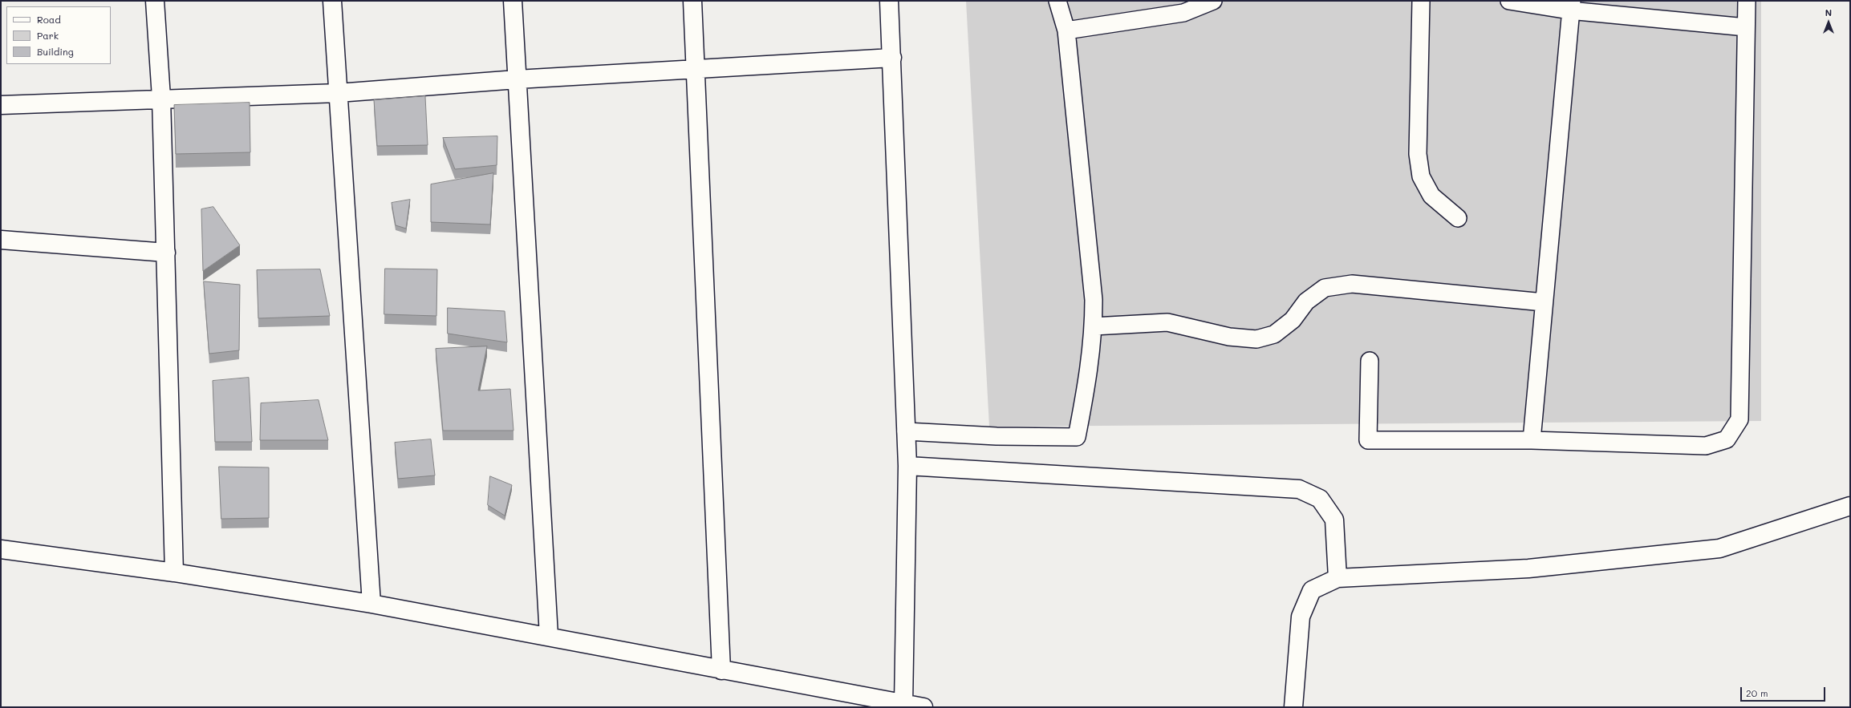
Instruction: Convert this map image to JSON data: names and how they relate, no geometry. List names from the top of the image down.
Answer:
{
  "legend": ["Road", "Park", "Building"],
  "scale_bar": "20 m",
  "north": "top"
}
